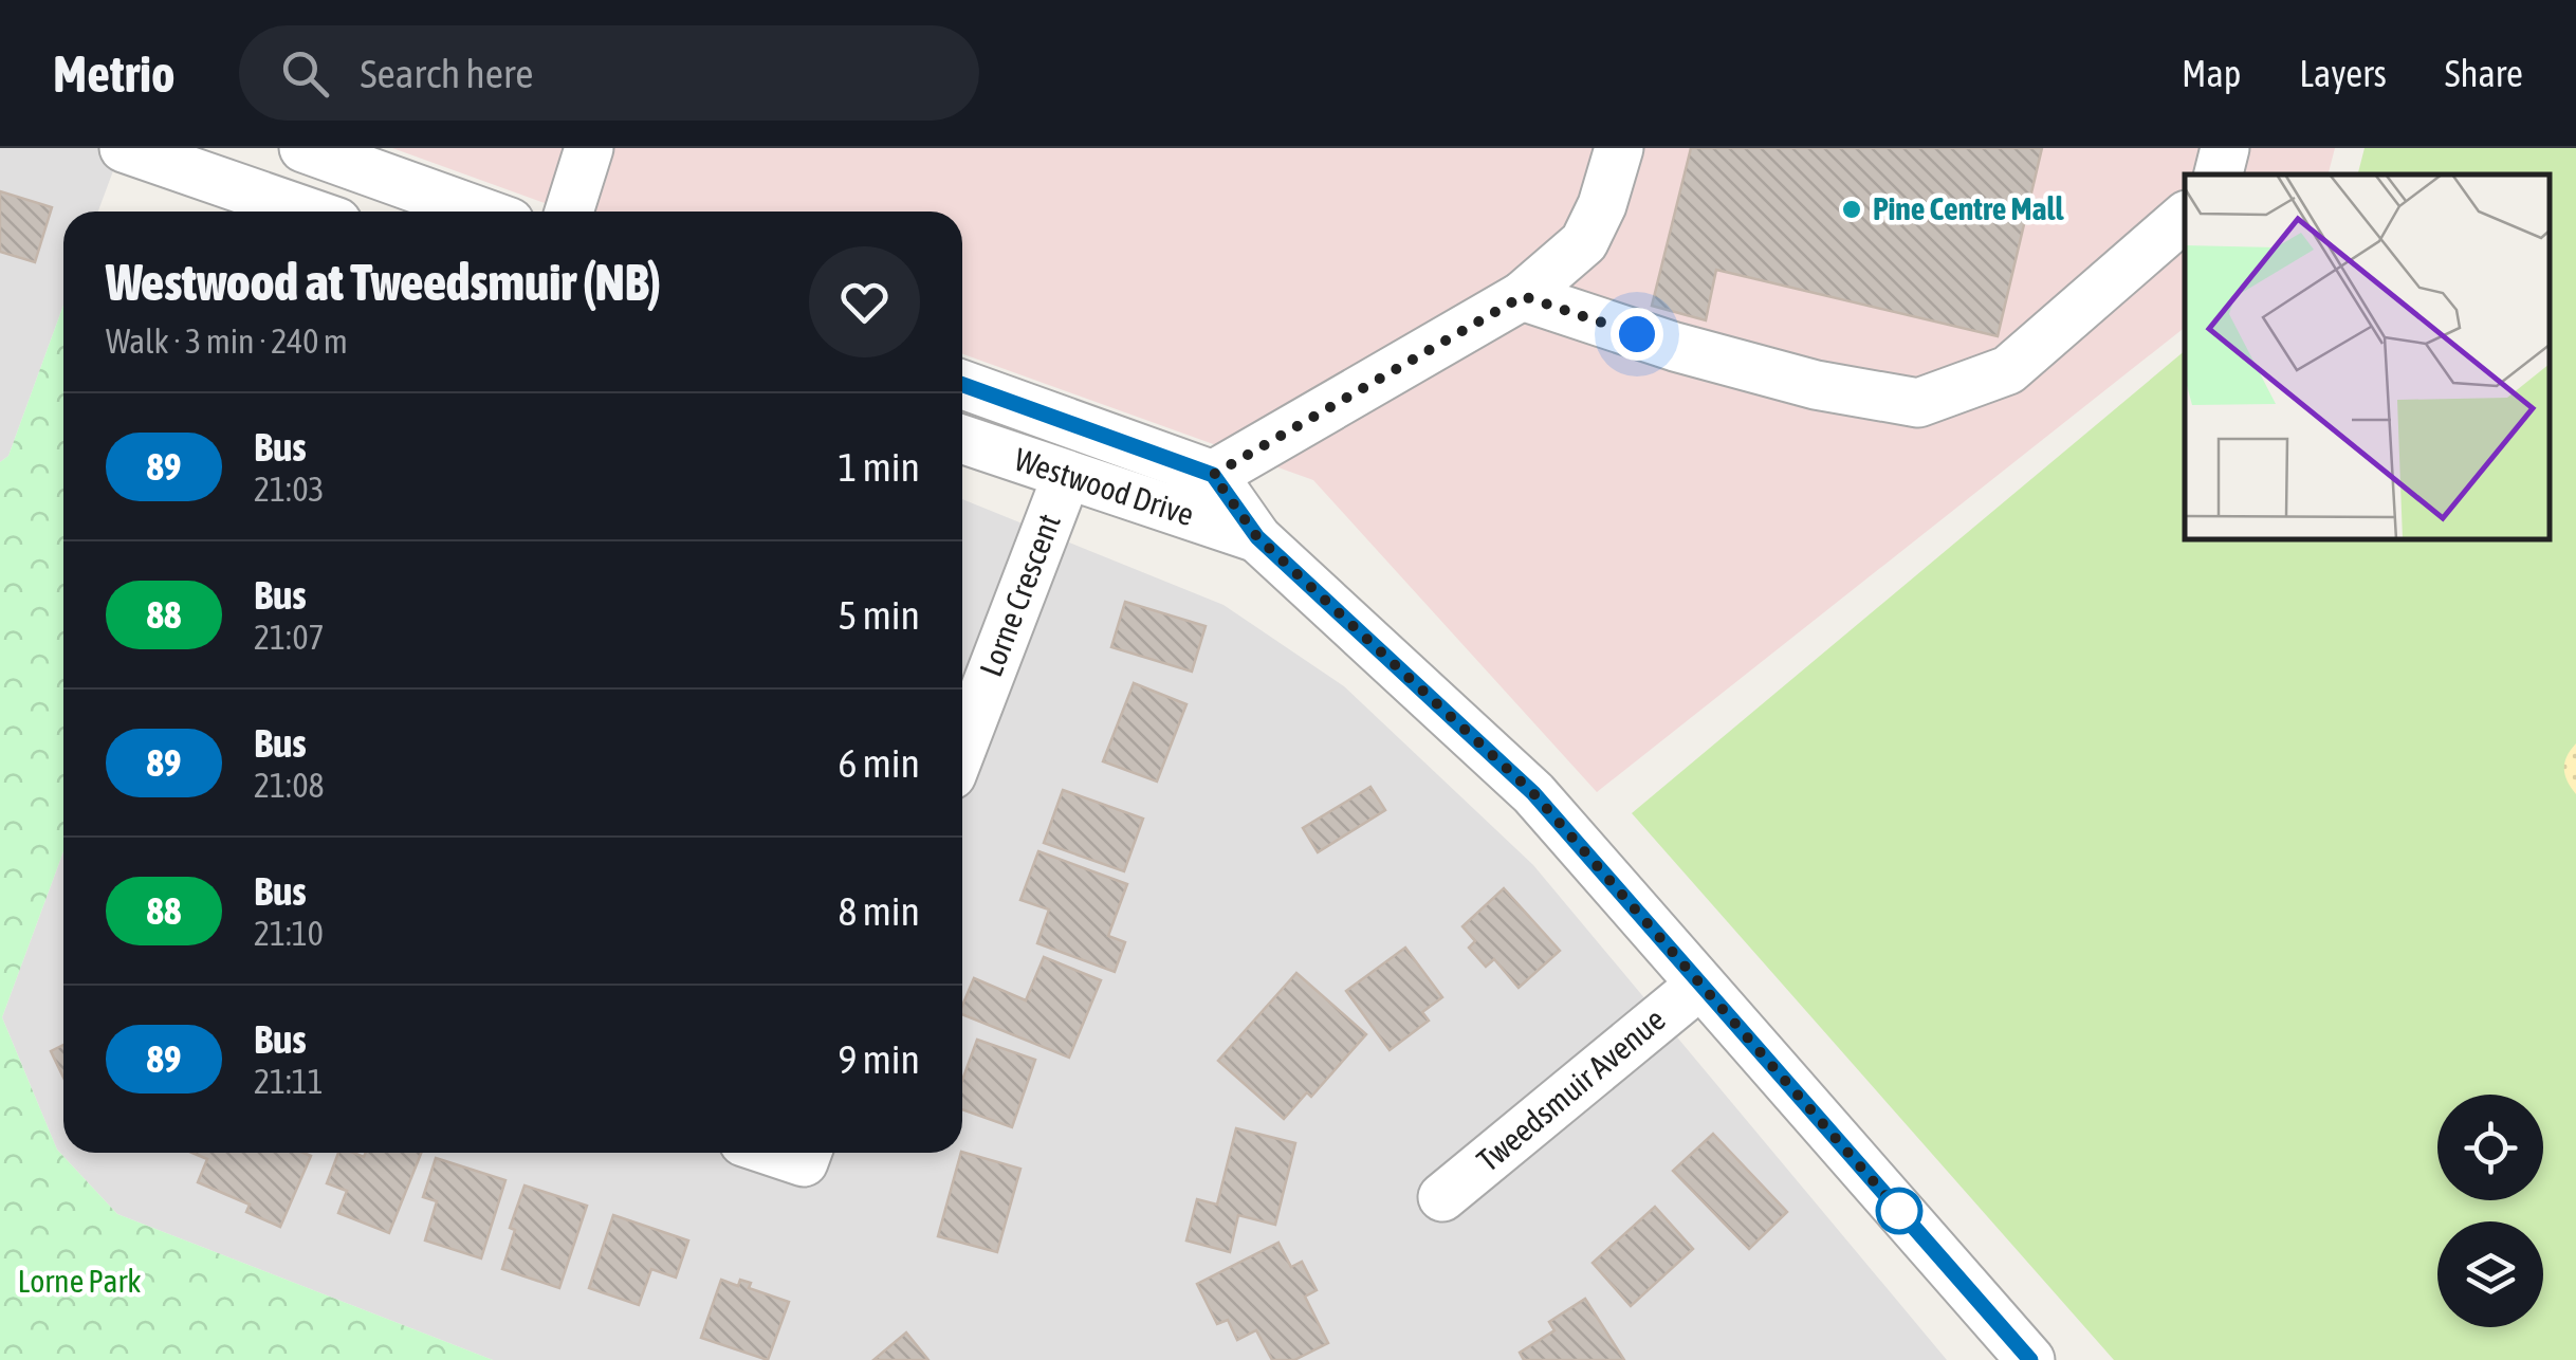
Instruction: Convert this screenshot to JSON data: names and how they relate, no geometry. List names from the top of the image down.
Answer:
{
  "streets": {
    "street": ["Westwood Drive", "Lorne Crescent", "Tweedsmuir Avenue"]
  },
  "crossings": [
    ["Westwood Drive", "Lorne Crescent"],
    ["Westwood Drive", "Tweedsmuir Avenue"]
  ],
  "parks": ["Lorne Park"],
  "places": ["Pine Centre Mall"],
  "lines": ["bus line 89"],
  "page": {
    "header": "Metrio",
    "search": "Search here",
    "nav": ["Map", "Layers", "Share"],
    "heading": ["Westwood at Tweedsmuir (NB)", "Walk · 3 min · 240 m"],
    "list": [
      {
        "mark": "89",
        "name": "Bus",
        "note": "21:03",
        "value": "1 min"
      },
      {
        "mark": "88",
        "name": "Bus",
        "note": "21:07",
        "value": "5 min"
      },
      {
        "mark": "89",
        "name": "Bus",
        "note": "21:08",
        "value": "6 min"
      },
      {
        "mark": "88",
        "name": "Bus",
        "note": "21:10",
        "value": "8 min"
      },
      {
        "mark": "89",
        "name": "Bus",
        "note": "21:11",
        "value": "9 min"
      }
    ]
  }
}
